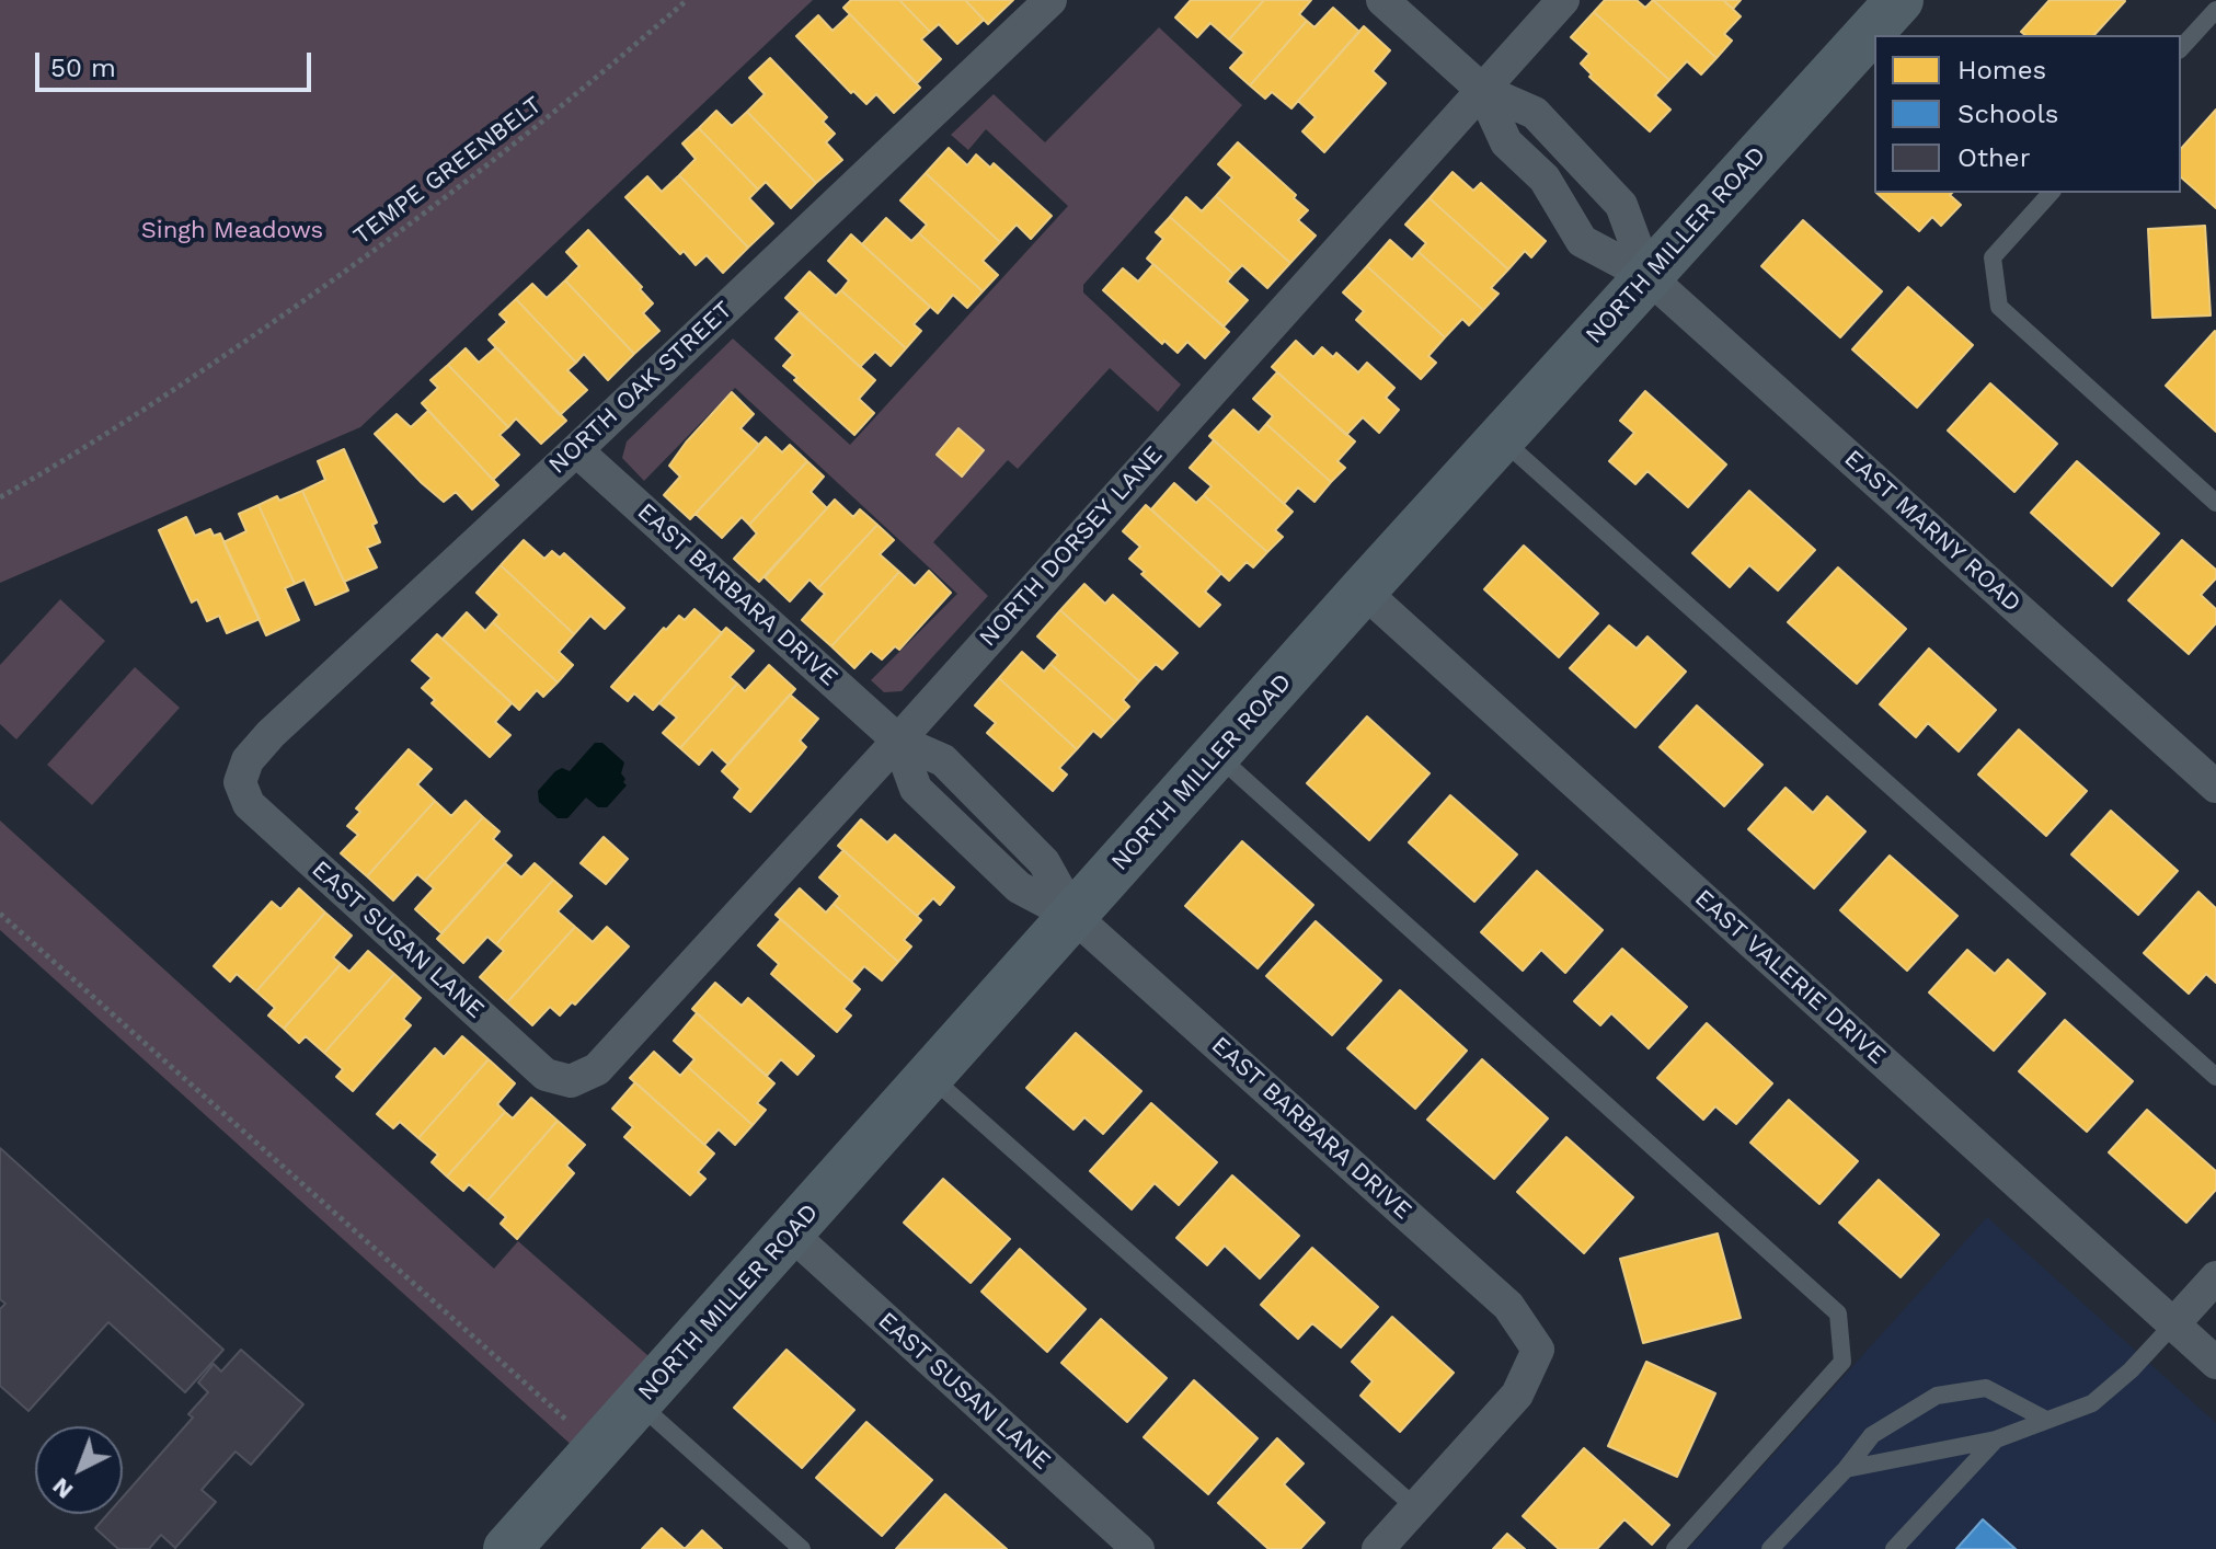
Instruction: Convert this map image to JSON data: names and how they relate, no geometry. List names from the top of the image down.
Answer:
{
  "streets": {
    "street": [
      "NORTH MILLER ROAD",
      "NORTH OAK STREET",
      "EAST MARNY ROAD",
      "NORTH DORSEY LANE",
      "EAST BARBARA DRIVE",
      "EAST SUSAN LANE",
      "EAST VALERIE DRIVE"
    ],
    "path": ["TEMPE GREENBELT"]
  },
  "crossings": [
    ["NORTH MILLER ROAD", "EAST MARNY ROAD"],
    ["NORTH MILLER ROAD", "EAST BARBARA DRIVE"],
    ["NORTH MILLER ROAD", "EAST SUSAN LANE"],
    ["NORTH MILLER ROAD", "EAST VALERIE DRIVE"],
    ["NORTH OAK STREET", "EAST BARBARA DRIVE"],
    ["NORTH OAK STREET", "EAST SUSAN LANE"],
    ["EAST MARNY ROAD", "NORTH DORSEY LANE"],
    ["NORTH DORSEY LANE", "EAST BARBARA DRIVE"],
    ["NORTH DORSEY LANE", "EAST SUSAN LANE"]
  ],
  "parks": ["Singh Meadows"],
  "legend": ["Homes", "Schools", "Other"],
  "scale_bar": "50 m",
  "north": "bottom left"
}
